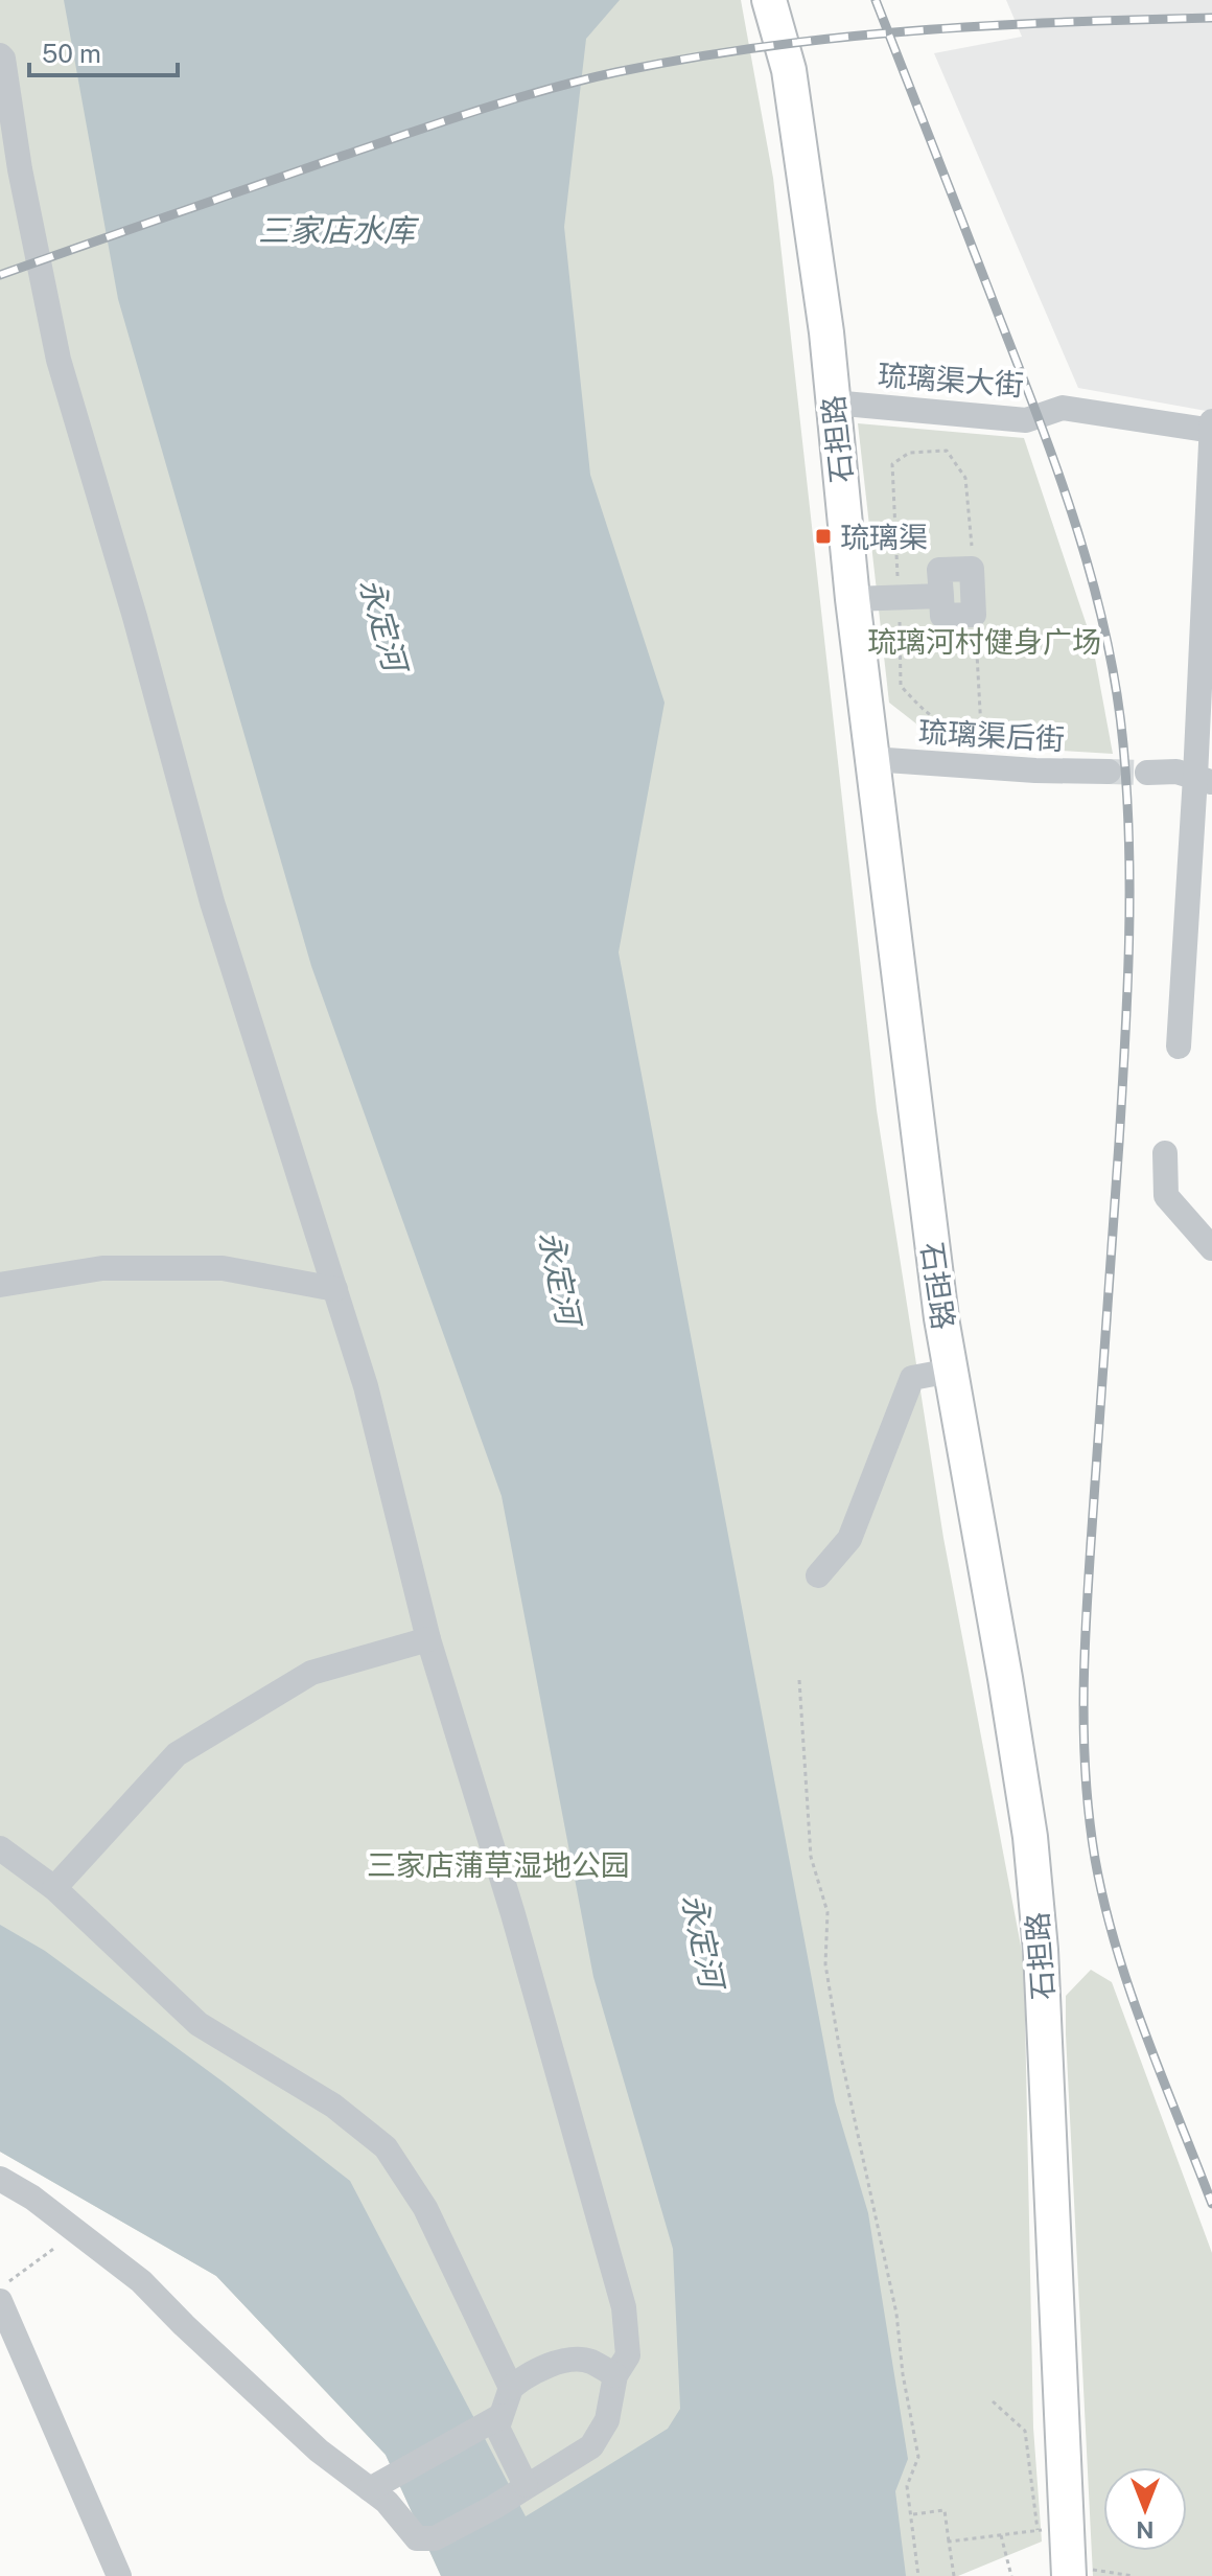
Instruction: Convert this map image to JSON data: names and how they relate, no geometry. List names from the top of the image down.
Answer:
{
  "streets": {
    "main road": ["石担路"],
    "street": ["琉璃渠大街", "琉璃渠后街"]
  },
  "crossings": [
    ["琉璃渠大街", "石担路"],
    ["石担路", "琉璃渠后街"]
  ],
  "water": ["三家店水库", "永定河"],
  "parks": ["琉璃河村健身广场", "三家店蒲草湿地公园"],
  "places": {
    "transit": ["琉璃渠"]
  },
  "scale_bar": "50 m",
  "north": "bottom"
}
